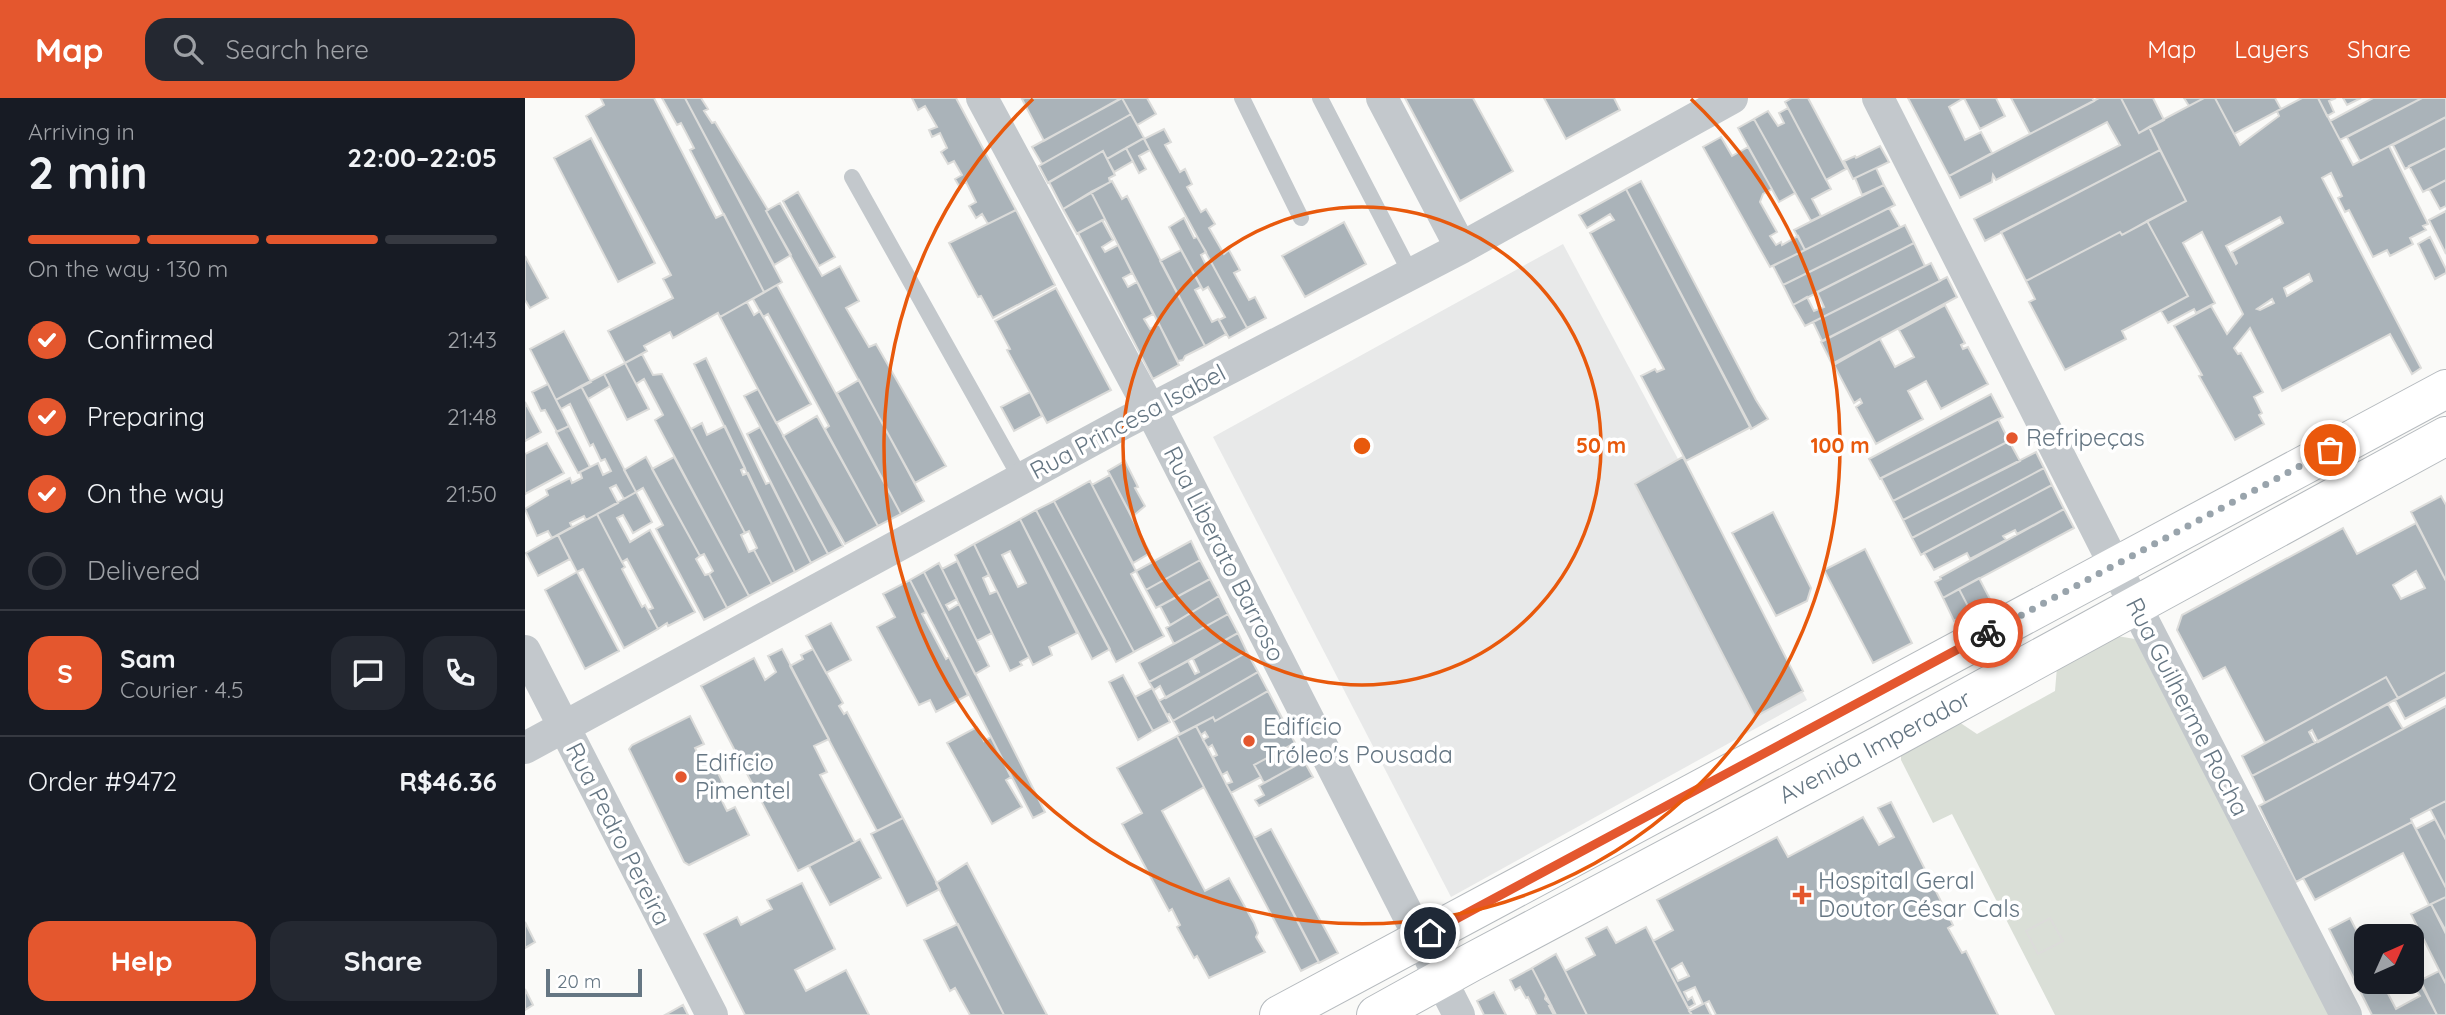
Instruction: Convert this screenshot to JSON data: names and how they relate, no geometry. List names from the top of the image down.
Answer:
{
  "streets": {
    "main road": ["Avenida Imperador"],
    "street": [
      "Rua Princesa Isabel",
      "Rua Liberato Barroso",
      "Rua Guilherme Rocha",
      "Rua Pedro Pereira"
    ]
  },
  "crossings": [
    ["Rua Princesa Isabel", "Rua Liberato Barroso"],
    ["Rua Princesa Isabel", "Rua Pedro Pereira"],
    ["Rua Liberato Barroso", "Avenida Imperador"],
    ["Rua Guilherme Rocha", "Avenida Imperador"]
  ],
  "places": {
    "other": ["Refripeças", "Edifício Tróleo's Pousada", "Edifício Pimentel"],
    "health": ["Hospital Geral Doutor César Cals"]
  },
  "scale_bar": "20 m",
  "north": "top right",
  "page": {
    "header": "Map",
    "search": "Search here",
    "nav": ["Map", "Layers", "Share"],
    "heading": ["2 min", "Arriving in", "22:00–22:05"],
    "panel": [
      "Sam",
      "Courier · 4.5",
      "Order #9472",
      "R$46.36"
    ],
    "bar": "On the way · 130 m",
    "list": [
      ["Confirmed", "21:43"],
      ["Preparing", "21:48"],
      ["On the way", "21:50"],
      "Delivered"
    ],
    "round": "S",
    "buttons": ["Help", "Share"],
    "scale": "20 m"
  },
  "rings": ["50 m", "100 m"]
}
